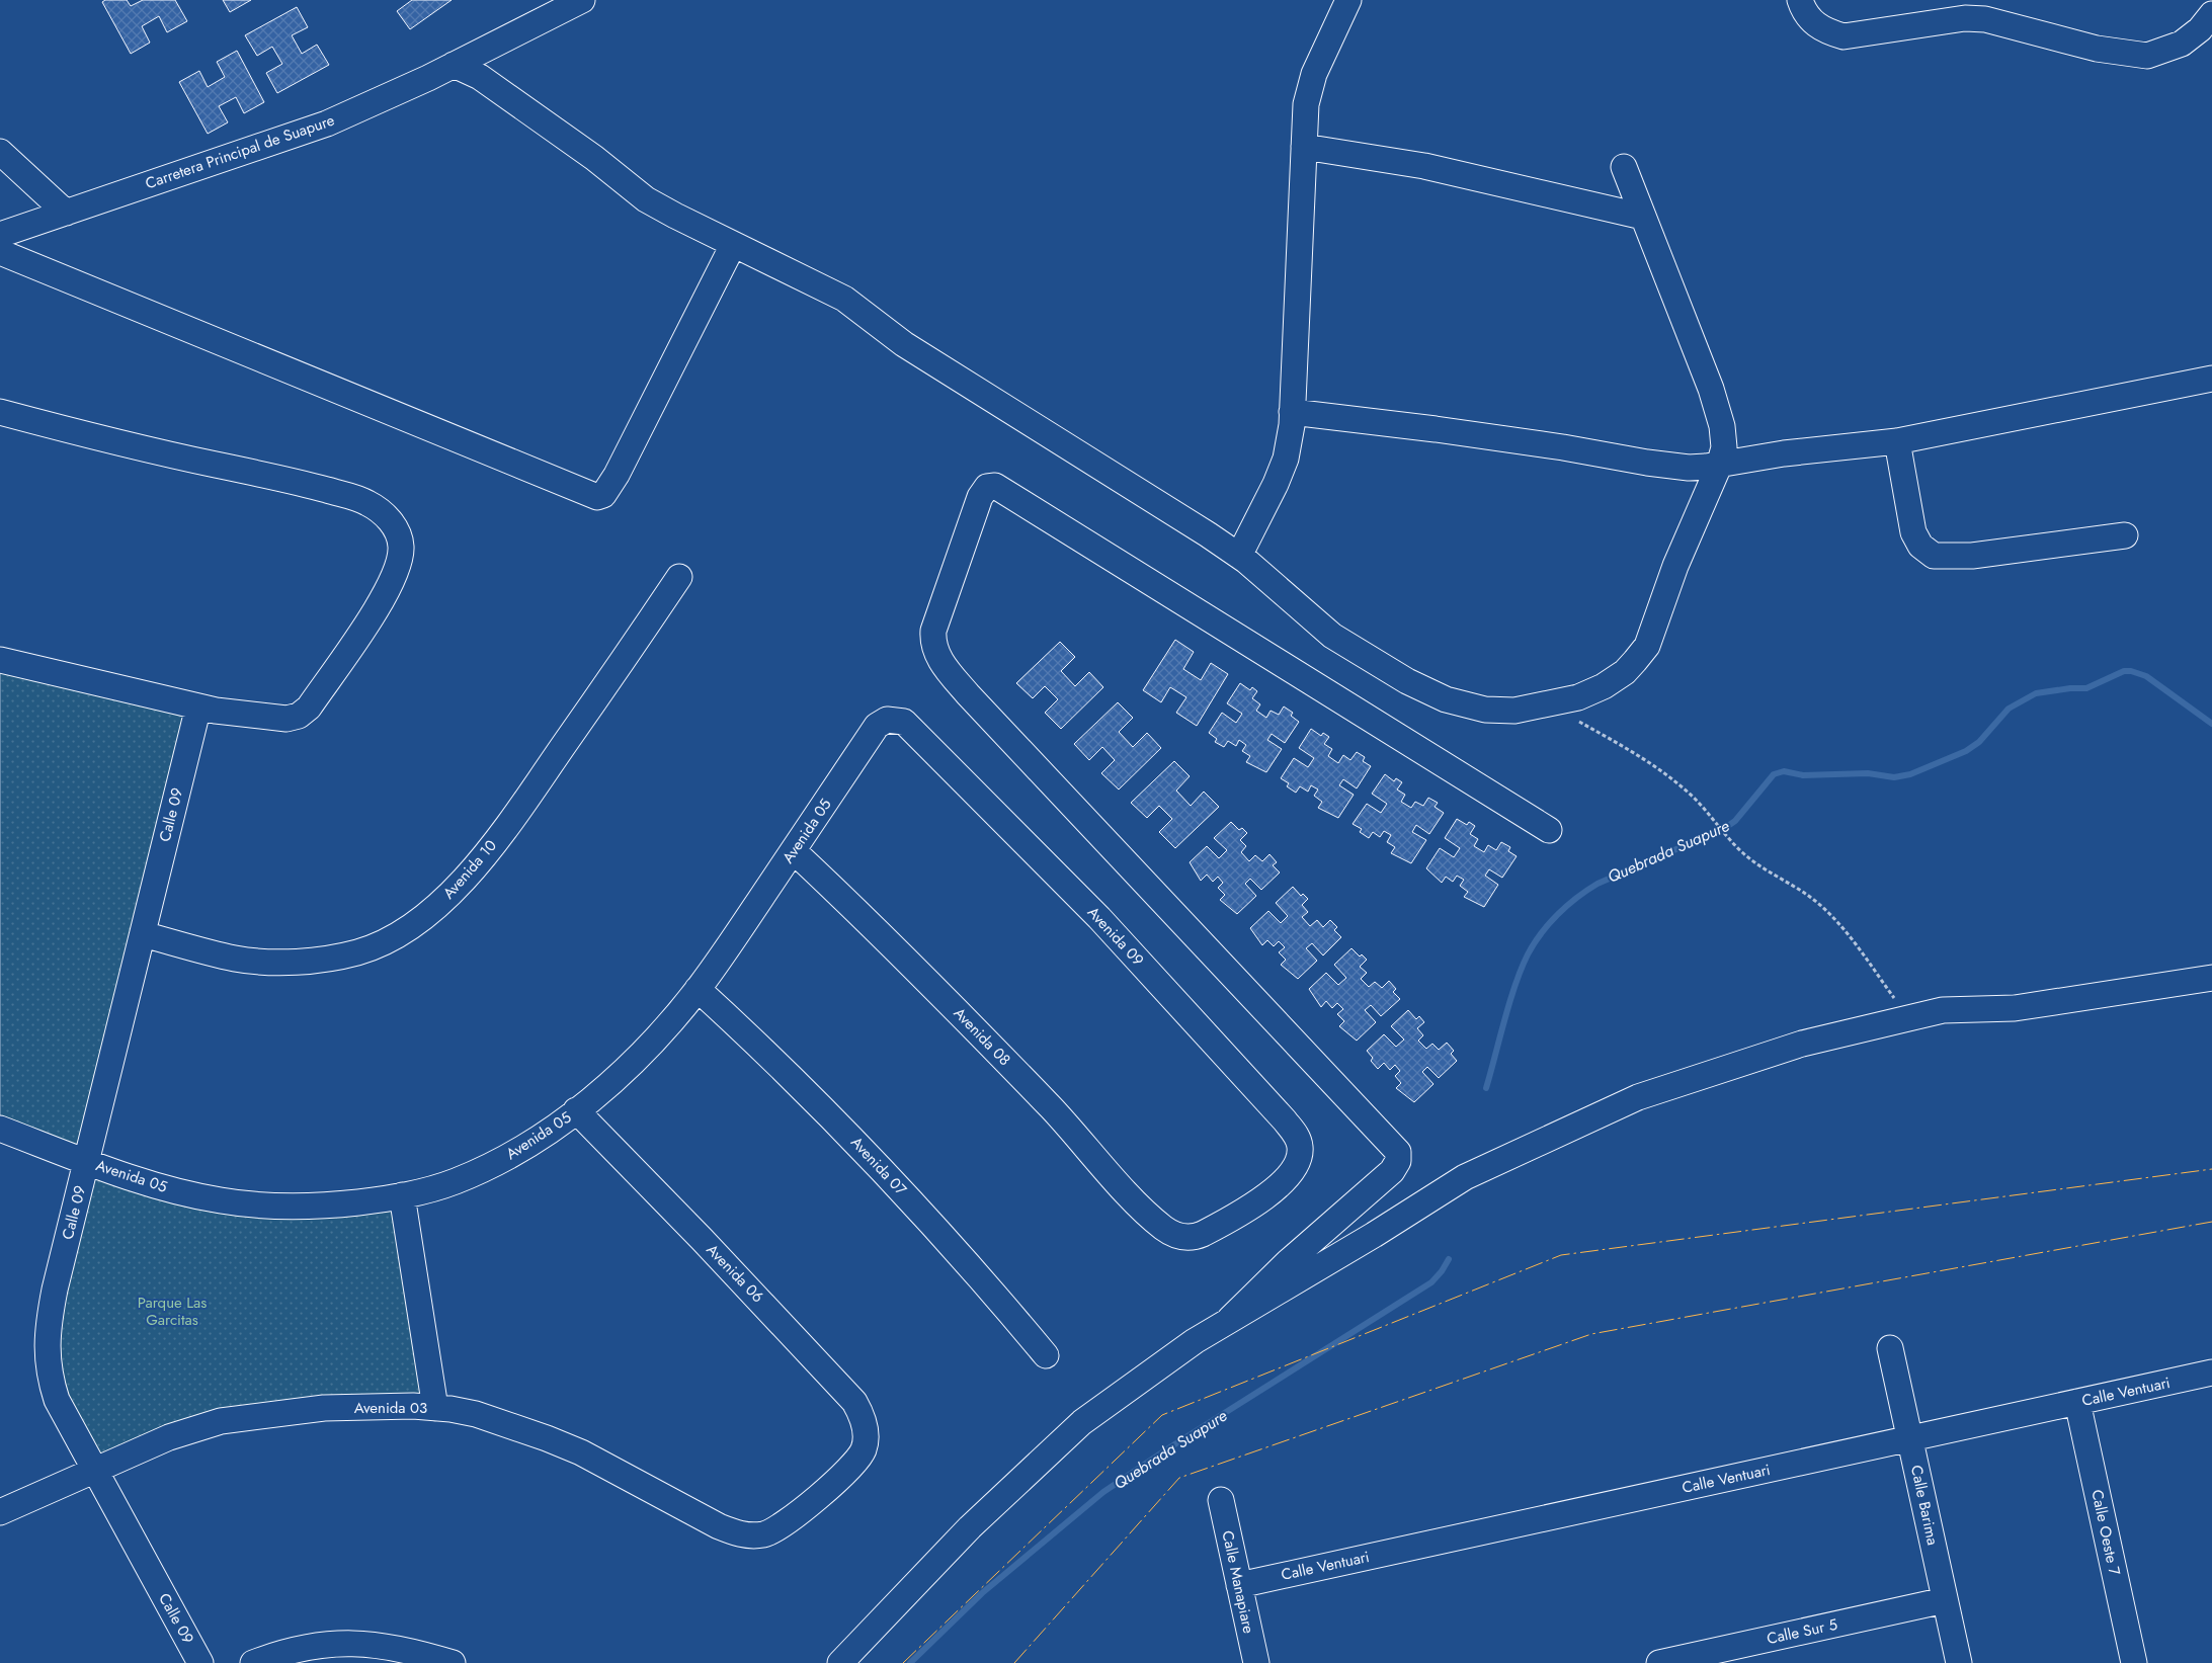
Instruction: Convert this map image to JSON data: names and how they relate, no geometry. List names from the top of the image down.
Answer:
{
  "streets": {
    "street": [
      "Carretera Principal de Suapure",
      "Calle 09",
      "Avenida 05",
      "Avenida 10",
      "Avenida 09",
      "Avenida 08",
      "Avenida 07",
      "Avenida 06",
      "Calle Ventuari",
      "Avenida 03",
      "Calle Barima",
      "Calle Oeste 7",
      "Calle Manapiare",
      "Calle Sur 5"
    ]
  },
  "crossings": [
    ["Calle 09", "Avenida 05"],
    ["Calle 09", "Avenida 10"],
    ["Calle 09", "Avenida 03"],
    ["Avenida 05", "Avenida 09"],
    ["Avenida 05", "Avenida 08"],
    ["Avenida 05", "Avenida 07"],
    ["Avenida 05", "Avenida 06"],
    ["Avenida 09", "Avenida 08"],
    ["Avenida 06", "Avenida 03"],
    ["Calle Ventuari", "Calle Barima"],
    ["Calle Ventuari", "Calle Oeste 7"],
    ["Calle Ventuari", "Calle Manapiare"],
    ["Calle Barima", "Calle Sur 5"]
  ],
  "water": ["Quebrada Suapure"],
  "parks": ["Parque Las Garcitas"]
}
